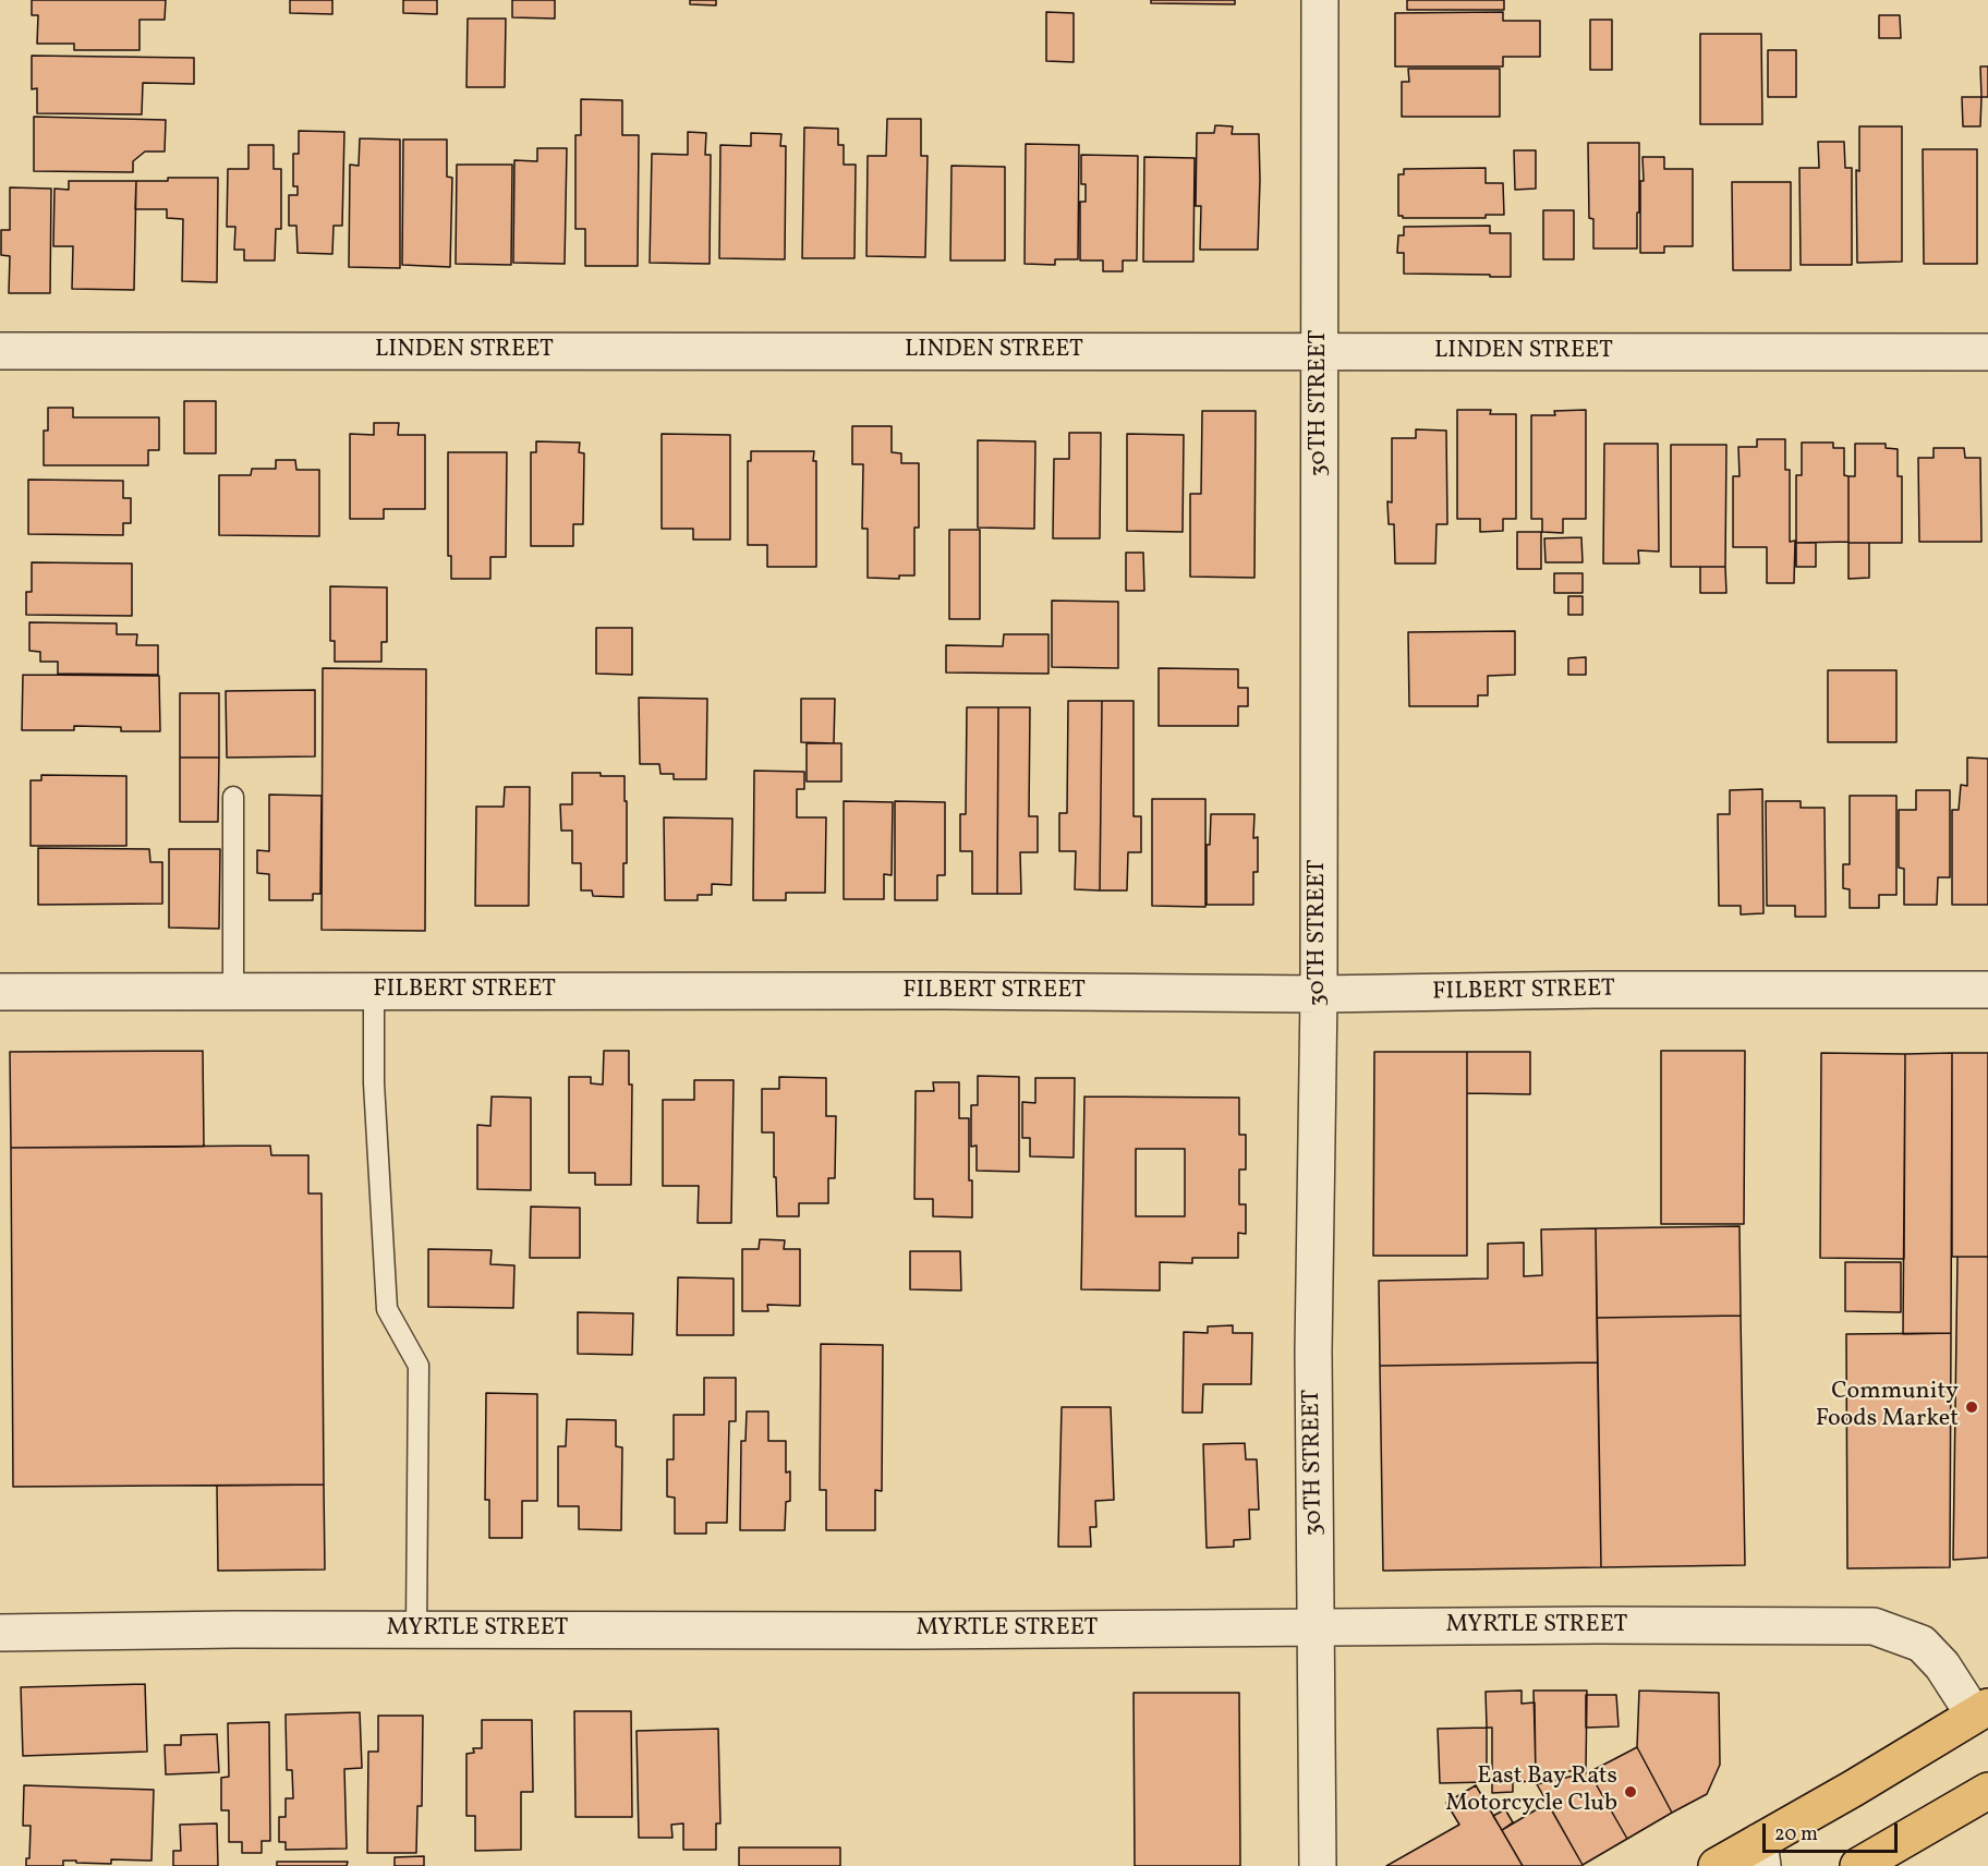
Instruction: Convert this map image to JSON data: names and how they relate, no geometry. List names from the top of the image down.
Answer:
{
  "streets": {
    "street": [
      "LINDEN STREET",
      "30TH STREET",
      "FILBERT STREET",
      "MYRTLE STREET"
    ]
  },
  "crossings": [
    ["LINDEN STREET", "30TH STREET"],
    ["30TH STREET", "FILBERT STREET"],
    ["30TH STREET", "MYRTLE STREET"]
  ],
  "places": ["Community Foods Market", "East Bay Rats Motorcycle Club"],
  "scale_bar": "20 m"
}
